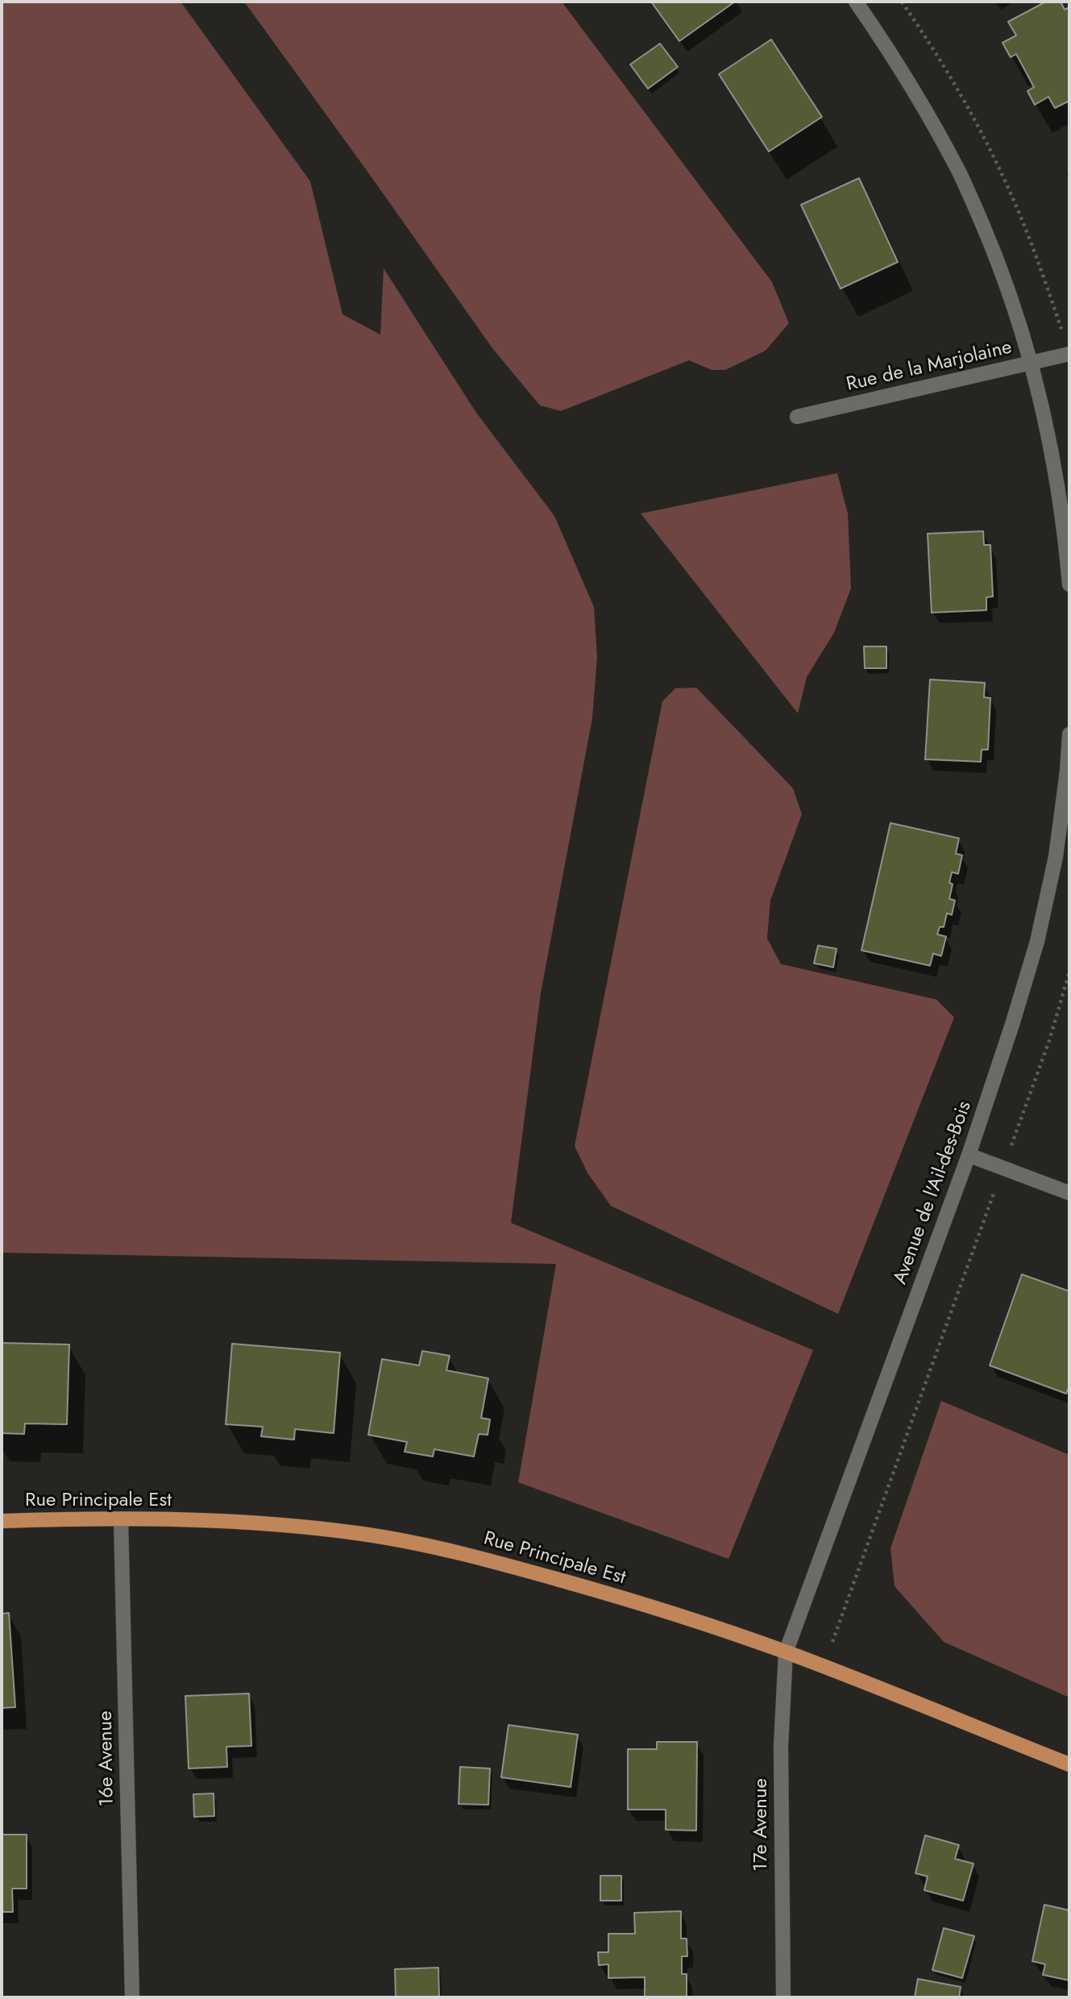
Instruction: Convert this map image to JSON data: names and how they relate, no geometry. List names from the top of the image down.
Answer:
{
  "streets": {
    "main road": ["Rue Principale Est"],
    "street": [
      "Rue de la Marjolaine",
      "Avenue de l'Ail-des-Bois",
      "16e Avenue",
      "17e Avenue"
    ]
  },
  "crossings": [
    ["Avenue de l'Ail-des-Bois", "Rue Principale Est"],
    ["Avenue de l'Ail-des-Bois", "17e Avenue"],
    ["Rue Principale Est", "16e Avenue"],
    ["Rue Principale Est", "17e Avenue"]
  ]
}
